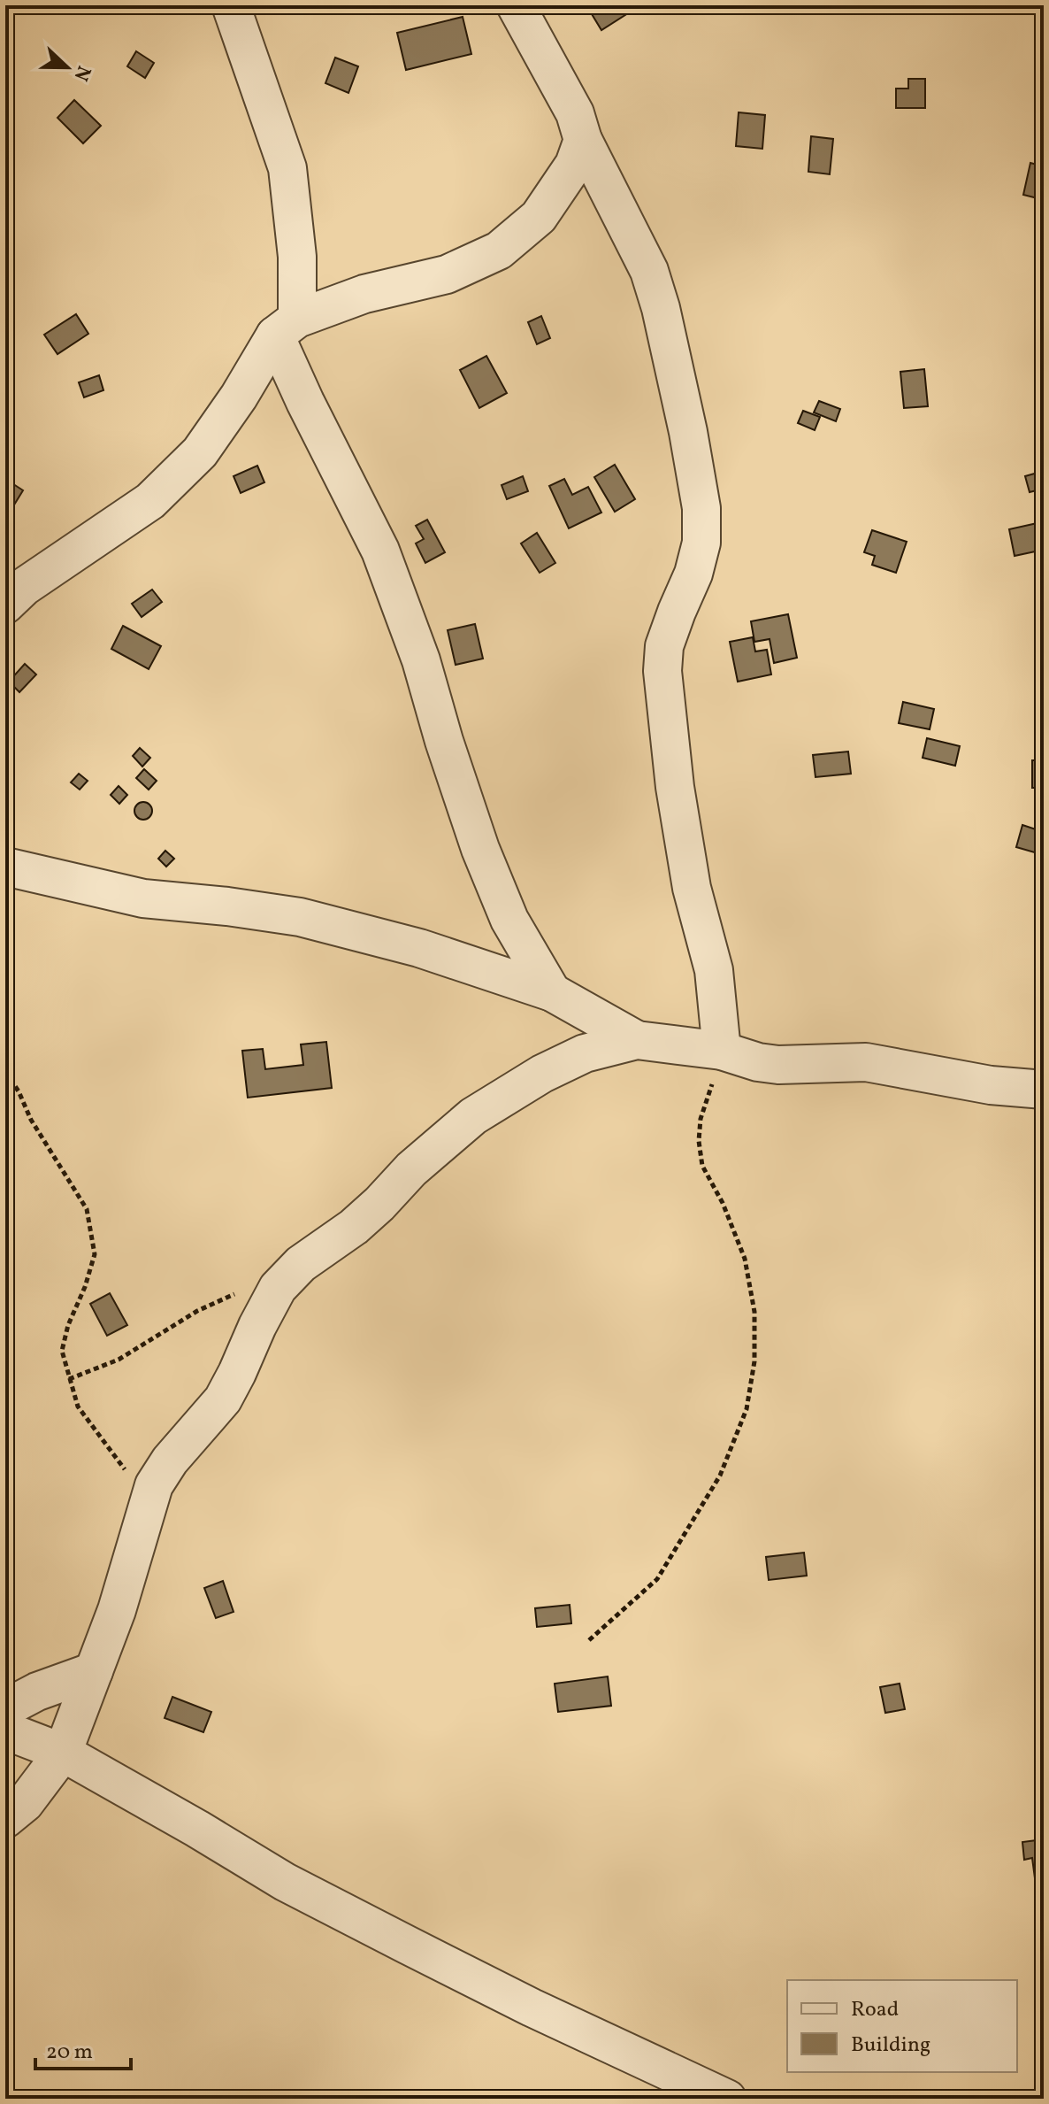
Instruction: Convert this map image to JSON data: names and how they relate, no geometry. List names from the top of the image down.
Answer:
{
  "legend": ["Road", "Building"],
  "scale_bar": "20 m",
  "north": "right"
}
